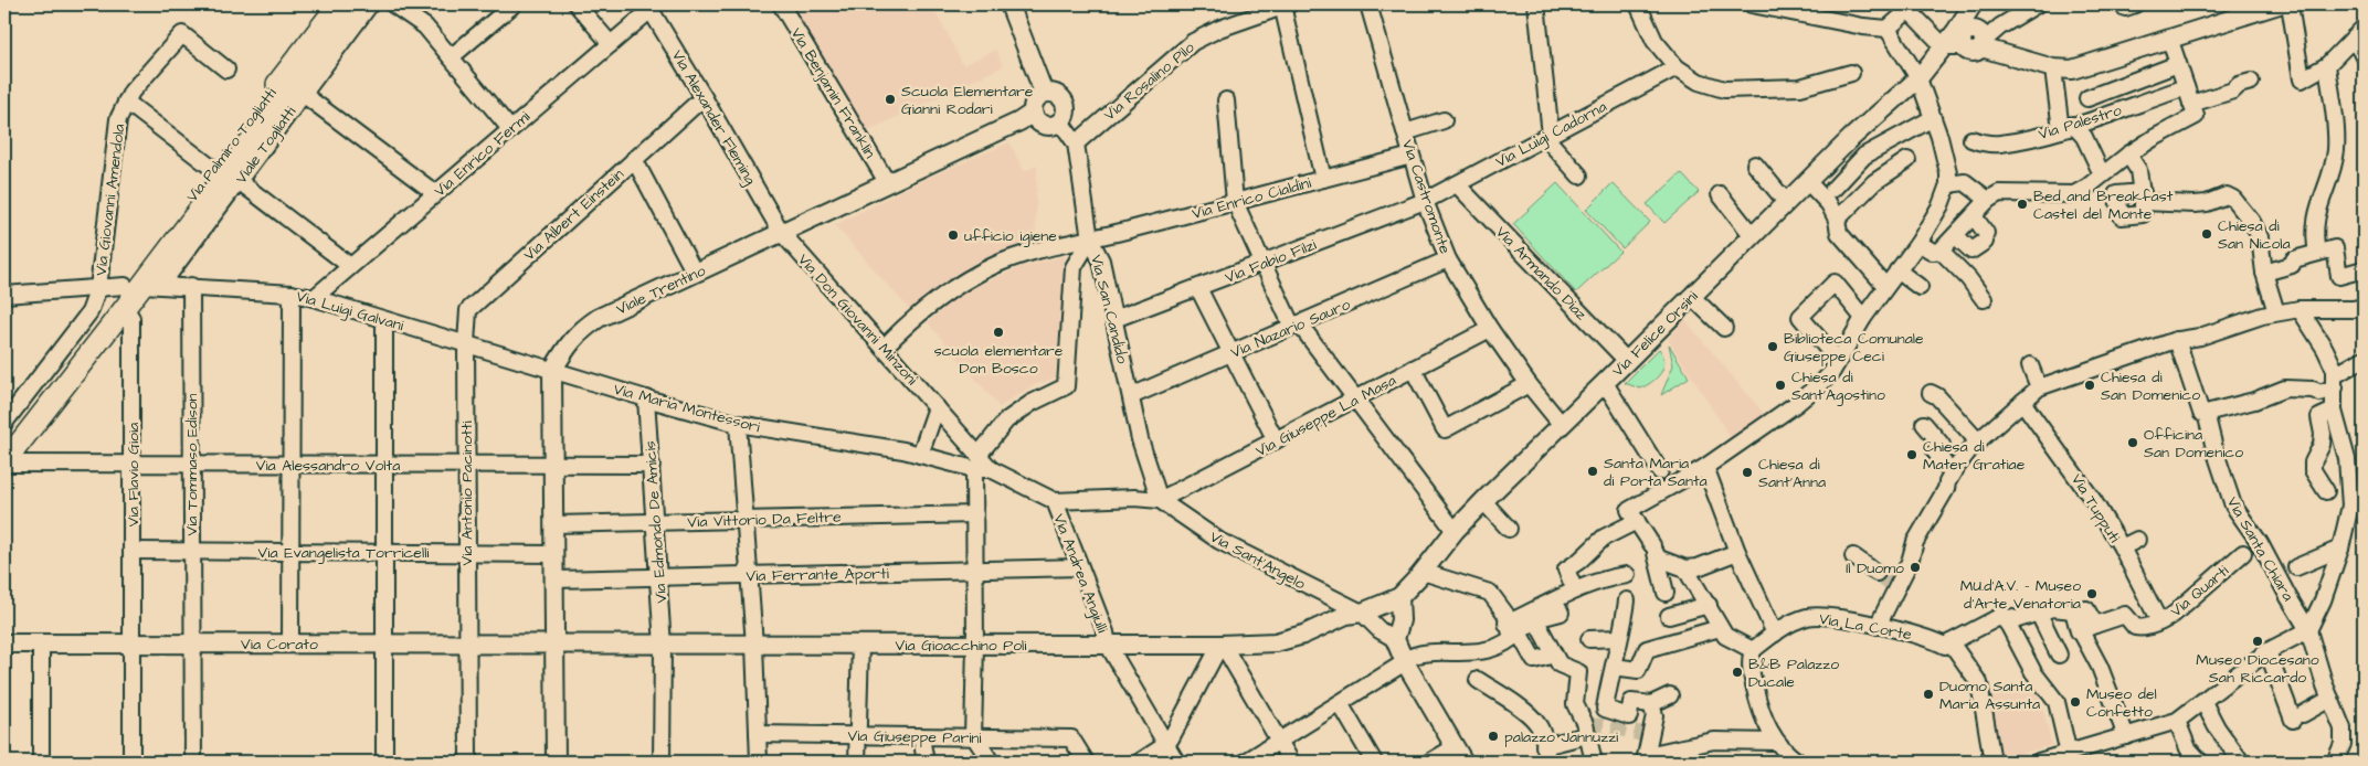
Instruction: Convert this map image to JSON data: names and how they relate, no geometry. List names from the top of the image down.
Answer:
{
  "streets": {
    "main road": ["Via Palmiro Togliatti"],
    "street": [
      "Via Rosalino Pilo",
      "Via Benjamin Franklin",
      "Via Alexander Fleming",
      "Via Palestro",
      "Via Luigi Cadorna",
      "Viale Togliatti",
      "Via Enrico Fermi",
      "Via Castromonte",
      "Via Enrico Cialdini",
      "Via Giovanni Amendola",
      "Via Albert Einstein",
      "Via Fabio Filzi",
      "Via Armando Diaz",
      "Viale Trentino",
      "Via San Candido",
      "Via Luigi Galvani",
      "Via Don Giovanni Minzoni",
      "Via Nazario Sauro",
      "Via Felice Orsini",
      "Via Maria Montessori",
      "Via Giuseppe La Masa",
      "Via Tommaso Edison",
      "Via Alessandro Volta",
      "Via Flavio Gioia",
      "Via Antonio Pacinotti",
      "Via Tupputi",
      "Via Vittorio Da Feltre",
      "Via Edmondo De Amicis",
      "Via Santa Chiara",
      "Via Evangelista Torricelli",
      "Via Sant'Angelo",
      "Via Andrea Angiulli",
      "Via Ferrante Aporti",
      "Via Quarti",
      "Via La Corte",
      "Via Corato",
      "Via Gioacchino Poli",
      "Via Giuseppe Parini"
    ]
  },
  "crossings": [
    ["Via Rosalino Pilo", "Via San Candido"],
    ["Via Benjamin Franklin", "Viale Trentino"],
    ["Via Alexander Fleming", "Via Enrico Fermi"],
    ["Via Alexander Fleming", "Via Albert Einstein"],
    ["Via Alexander Fleming", "Viale Trentino"],
    ["Via Alexander Fleming", "Via Don Giovanni Minzoni"],
    ["Via Luigi Cadorna", "Via Castromonte"],
    ["Via Luigi Cadorna", "Via Fabio Filzi"],
    ["Via Luigi Cadorna", "Via Armando Diaz"],
    ["Via Palmiro Togliatti", "Viale Togliatti"],
    ["Via Palmiro Togliatti", "Via Luigi Galvani"],
    ["Via Palmiro Togliatti", "Via Alessandro Volta"],
    ["Via Palmiro Togliatti", "Via Flavio Gioia"],
    ["Viale Togliatti", "Via Luigi Galvani"],
    ["Via Enrico Fermi", "Via Luigi Galvani"],
    ["Via Castromonte", "Via Enrico Cialdini"],
    ["Via Castromonte", "Via Fabio Filzi"],
    ["Via Castromonte", "Via Nazario Sauro"],
    ["Via Castromonte", "Via Felice Orsini"],
    ["Via Castromonte", "Via Giuseppe La Masa"],
    ["Via Enrico Cialdini", "Via San Candido"],
    ["Via Enrico Cialdini", "Via Don Giovanni Minzoni"],
    ["Via Giovanni Amendola", "Via Luigi Galvani"],
    ["Via Albert Einstein", "Via Luigi Galvani"],
    ["Via Albert Einstein", "Via Antonio Pacinotti"],
    ["Via Fabio Filzi", "Via San Candido"],
    ["Via Armando Diaz", "Via Felice Orsini"],
    ["Viale Trentino", "Via San Candido"],
    ["Viale Trentino", "Via Luigi Galvani"],
    ["Viale Trentino", "Via Don Giovanni Minzoni"],
    ["Viale Trentino", "Via Maria Montessori"],
    ["Via San Candido", "Via Nazario Sauro"],
    ["Via San Candido", "Via Giuseppe La Masa"],
    ["Via San Candido", "Via Sant'Angelo"],
    ["Via Luigi Galvani", "Via Maria Montessori"],
    ["Via Luigi Galvani", "Via Tommaso Edison"],
    ["Via Luigi Galvani", "Via Antonio Pacinotti"],
    ["Via Don Giovanni Minzoni", "Via Maria Montessori"],
    ["Via Felice Orsini", "Via Gioacchino Poli"],
    ["Via Maria Montessori", "Via Edmondo De Amicis"],
    ["Via Maria Montessori", "Via Andrea Angiulli"],
    ["Via Giuseppe La Masa", "Via Sant'Angelo"],
    ["Via Tommaso Edison", "Via Alessandro Volta"],
    ["Via Tommaso Edison", "Via Evangelista Torricelli"],
    ["Via Tommaso Edison", "Via Corato"],
    ["Via Alessandro Volta", "Via Flavio Gioia"],
    ["Via Alessandro Volta", "Via Antonio Pacinotti"],
    ["Via Alessandro Volta", "Via Edmondo De Amicis"],
    ["Via Flavio Gioia", "Via Evangelista Torricelli"],
    ["Via Flavio Gioia", "Via Corato"],
    ["Via Antonio Pacinotti", "Via Evangelista Torricelli"],
    ["Via Antonio Pacinotti", "Via Corato"],
    ["Via Tupputi", "Via Quarti"],
    ["Via Vittorio Da Feltre", "Via Edmondo De Amicis"],
    ["Via Edmondo De Amicis", "Via Ferrante Aporti"],
    ["Via Edmondo De Amicis", "Via Gioacchino Poli"],
    ["Via Santa Chiara", "Via Quarti"],
    ["Via Sant'Angelo", "Via Gioacchino Poli"],
    ["Via Andrea Angiulli", "Via Ferrante Aporti"],
    ["Via Andrea Angiulli", "Via Gioacchino Poli"],
    ["Via Corato", "Via Gioacchino Poli"]
  ],
  "places": [
    "Scuola Elementare Gianni Rodari",
    "Bed and Breakfast Castel del Monte",
    "Chiesa di San Nicola",
    "ufficio igiene",
    "scuola elementare Don Bosco",
    "Biblioteca Comunale Giuseppe Ceci",
    "Chiesa di Sant'Agostino",
    "Chiesa di San Domenico",
    "Officina San Domenico",
    "Chiesa di Mater Gratiae",
    "Santa Maria di Porta Santa",
    "Chiesa di Sant'Anna",
    "Il Duomo",
    "MU.d'A.V. - Museo d'Arte Venatoria",
    "Museo Diocesano San Riccardo",
    "B&B Palazzo Ducale",
    "Duomo Santa Maria Assunta",
    "Museo del Confetto",
    "palazzo Jannuzzi"
  ]
}
